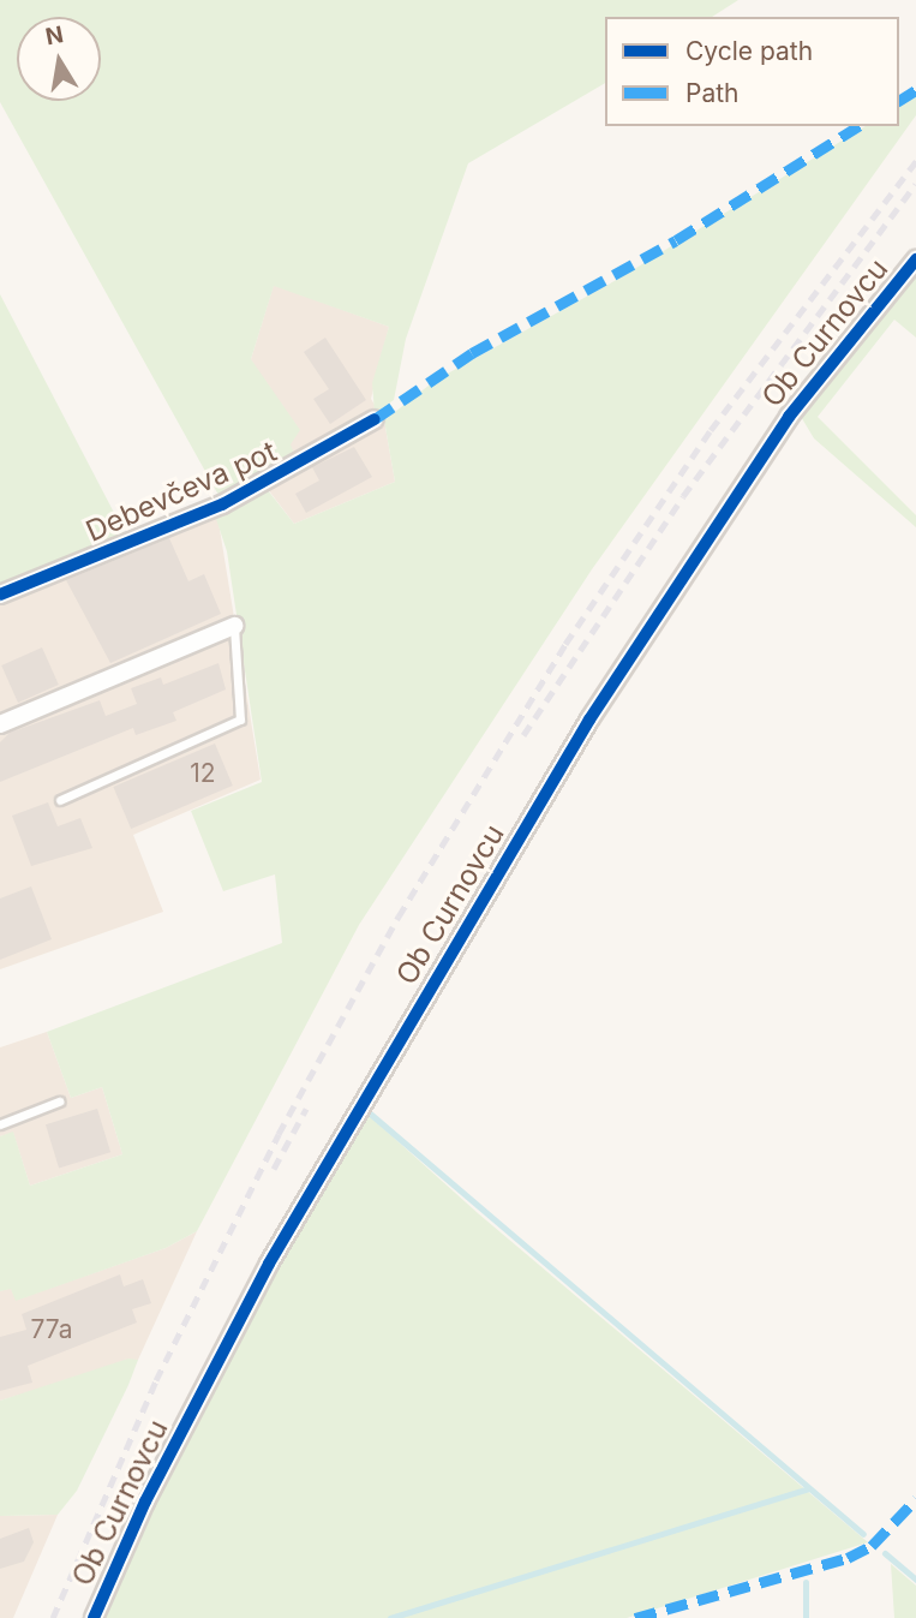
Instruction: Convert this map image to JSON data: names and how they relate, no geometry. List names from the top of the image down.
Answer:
{
  "streets": {
    "street": ["Ob Curnovcu", "Debevčeva pot"]
  },
  "house_numbers": ["12", "77a"],
  "legend": ["Cycle path", "Path"],
  "north": "top"
}
